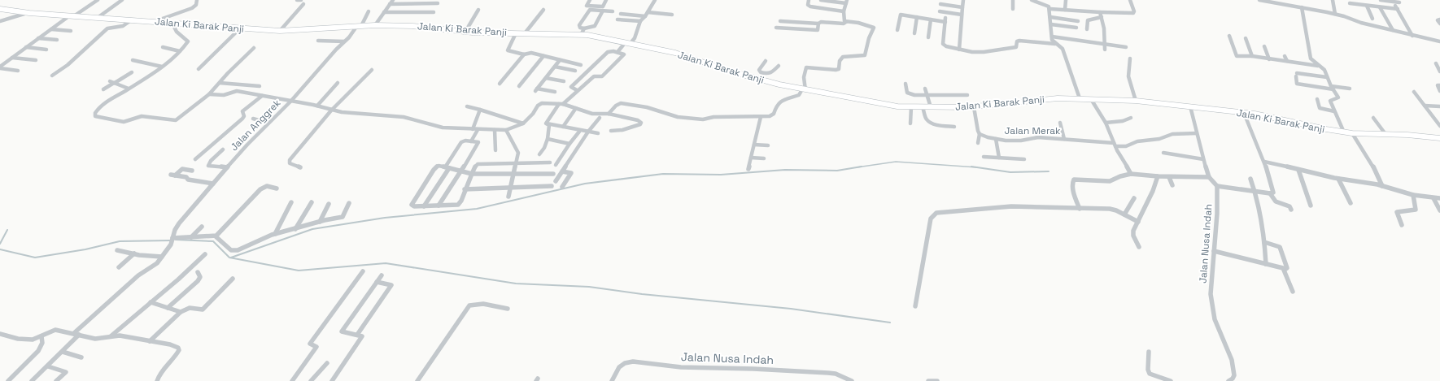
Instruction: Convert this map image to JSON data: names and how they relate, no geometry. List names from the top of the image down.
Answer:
{
  "streets": {
    "street": [
      "Jalan Ki Barak Panji",
      "Jalan Anggrek",
      "Jalan Merak",
      "Jalan Nusa Indah"
    ]
  },
  "crossings": [
    ["Jalan Ki Barak Panji", "Jalan Anggrek"]
  ]
}
